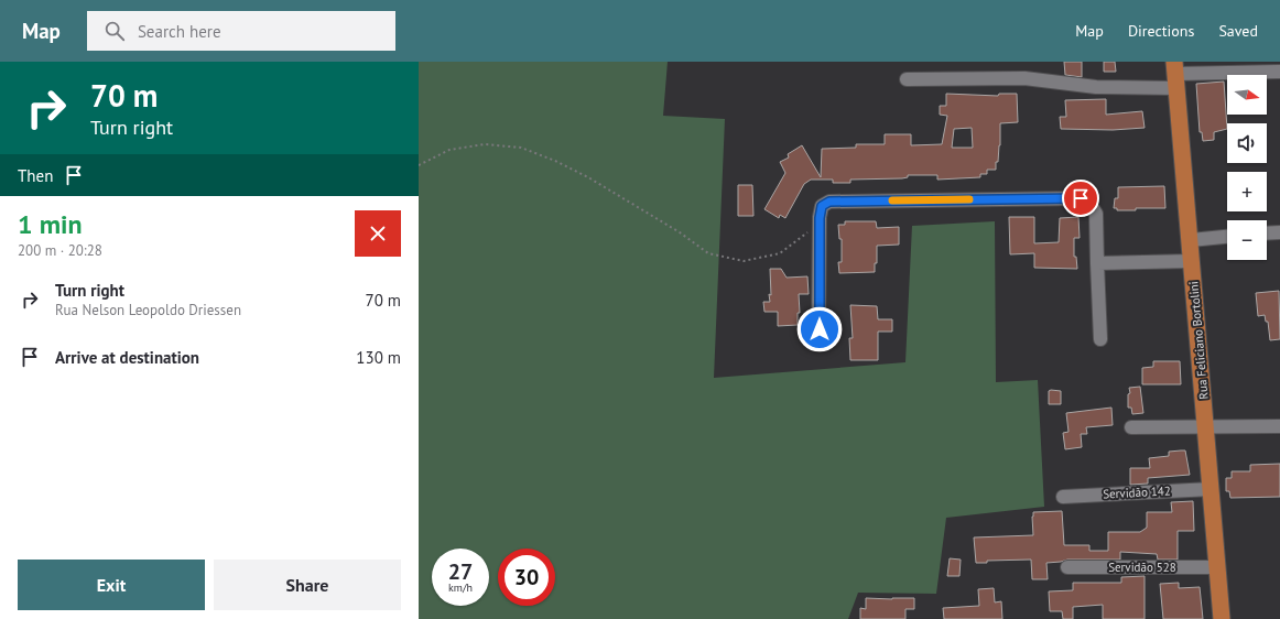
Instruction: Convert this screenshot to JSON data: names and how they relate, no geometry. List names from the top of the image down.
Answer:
{
  "streets": {
    "main road": ["Rua Feliciano Bortolini"],
    "street": ["Servidão 142", "Servidão 528"]
  },
  "crossings": [
    ["Rua Feliciano Bortolini", "Servidão 142"],
    ["Rua Feliciano Bortolini", "Servidão 528"]
  ],
  "north": "right",
  "page": {
    "header": "Map",
    "search": "Search here",
    "nav": ["Map", "Directions", "Saved"],
    "turn": ["70 m", "Turn right"],
    "map_buttons": ["+", "−"],
    "then": "Then",
    "heading": ["1 min", "200 m · 20:28"],
    "list": [
      {
        "name": "Turn right",
        "note": "Rua Nelson Leopoldo Driessen",
        "value": "70 m"
      },
      {
        "name": "Arrive at destination",
        "value": "130 m"
      }
    ],
    "speed": "27 km/h",
    "limit": "30",
    "buttons": ["Exit", "Share"]
  }
}
